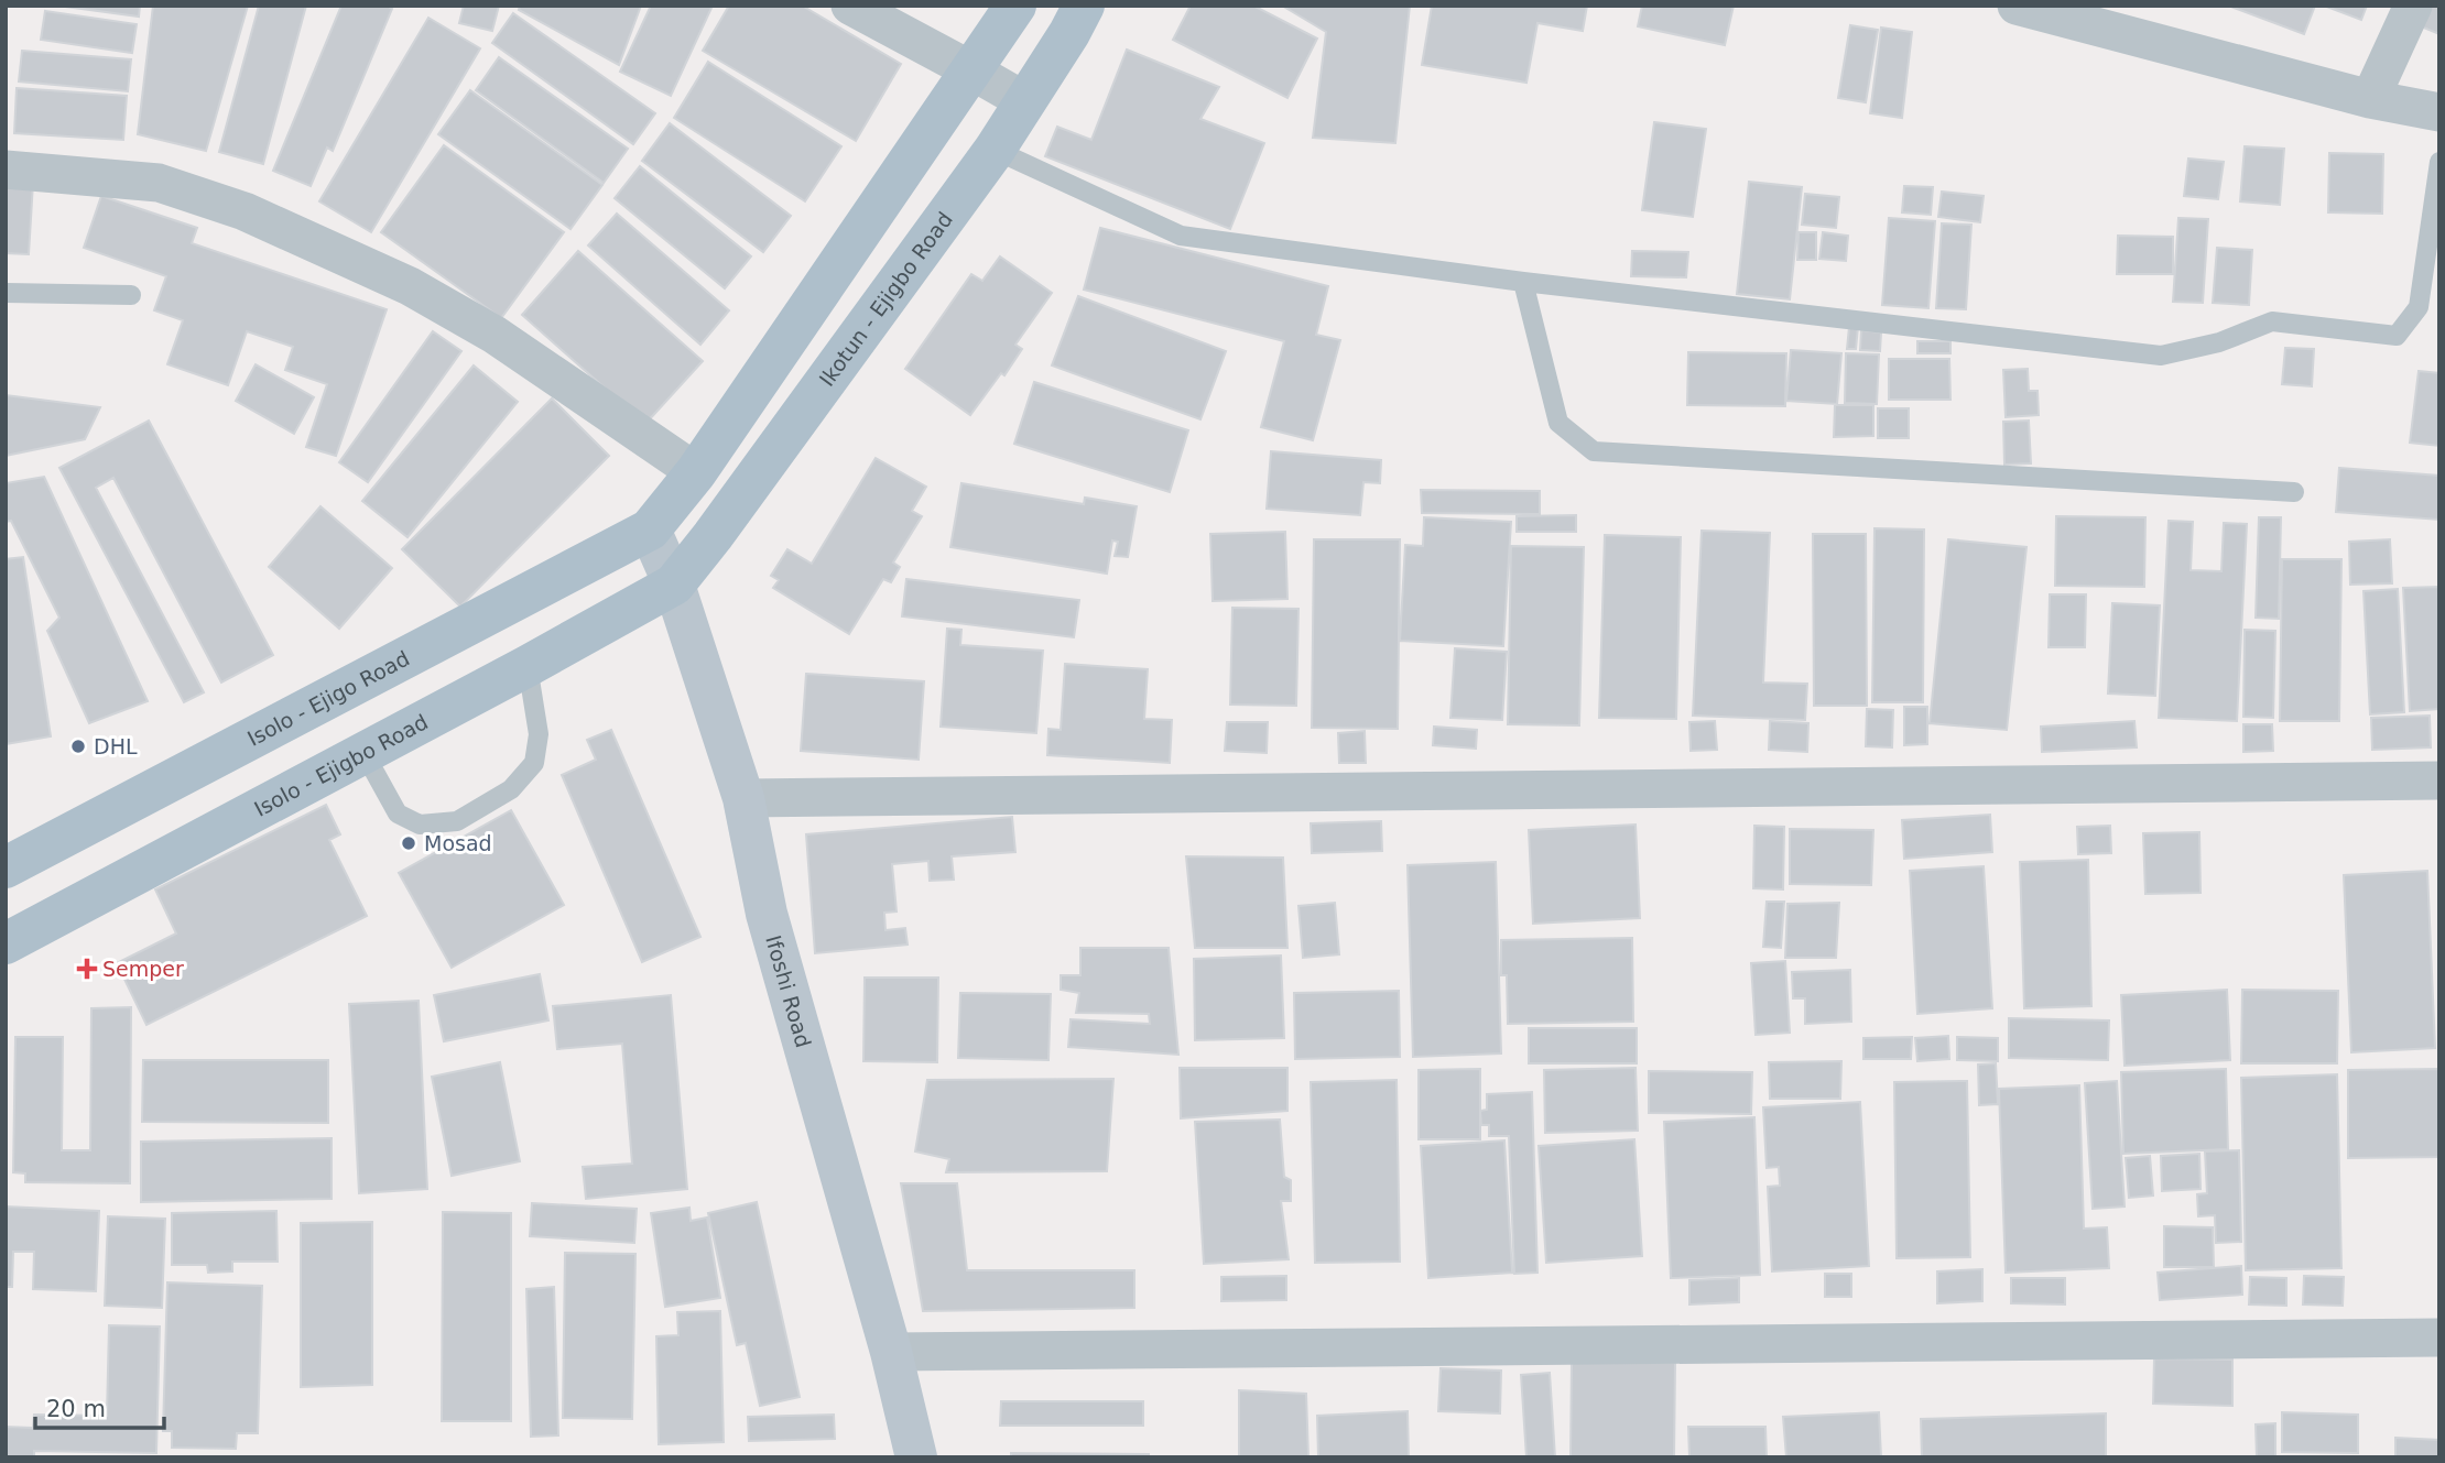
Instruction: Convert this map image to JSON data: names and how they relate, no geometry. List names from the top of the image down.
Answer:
{
  "streets": {
    "main road": [
      "Ikotun - Ejigbo Road",
      "Isolo - Ejigo Road",
      "Isolo - Ejigbo Road",
      "Ifoshi Road"
    ]
  },
  "crossings": [
    ["Ikotun - Ejigbo Road", "Isolo - Ejigbo Road"],
    ["Ikotun - Ejigbo Road", "Ifoshi Road"],
    ["Isolo - Ejigo Road", "Ifoshi Road"],
    ["Isolo - Ejigbo Road", "Ifoshi Road"]
  ],
  "places": {
    "other": ["DHL", "Mosad"],
    "health": ["Semper"]
  },
  "scale_bar": "20 m"
}
